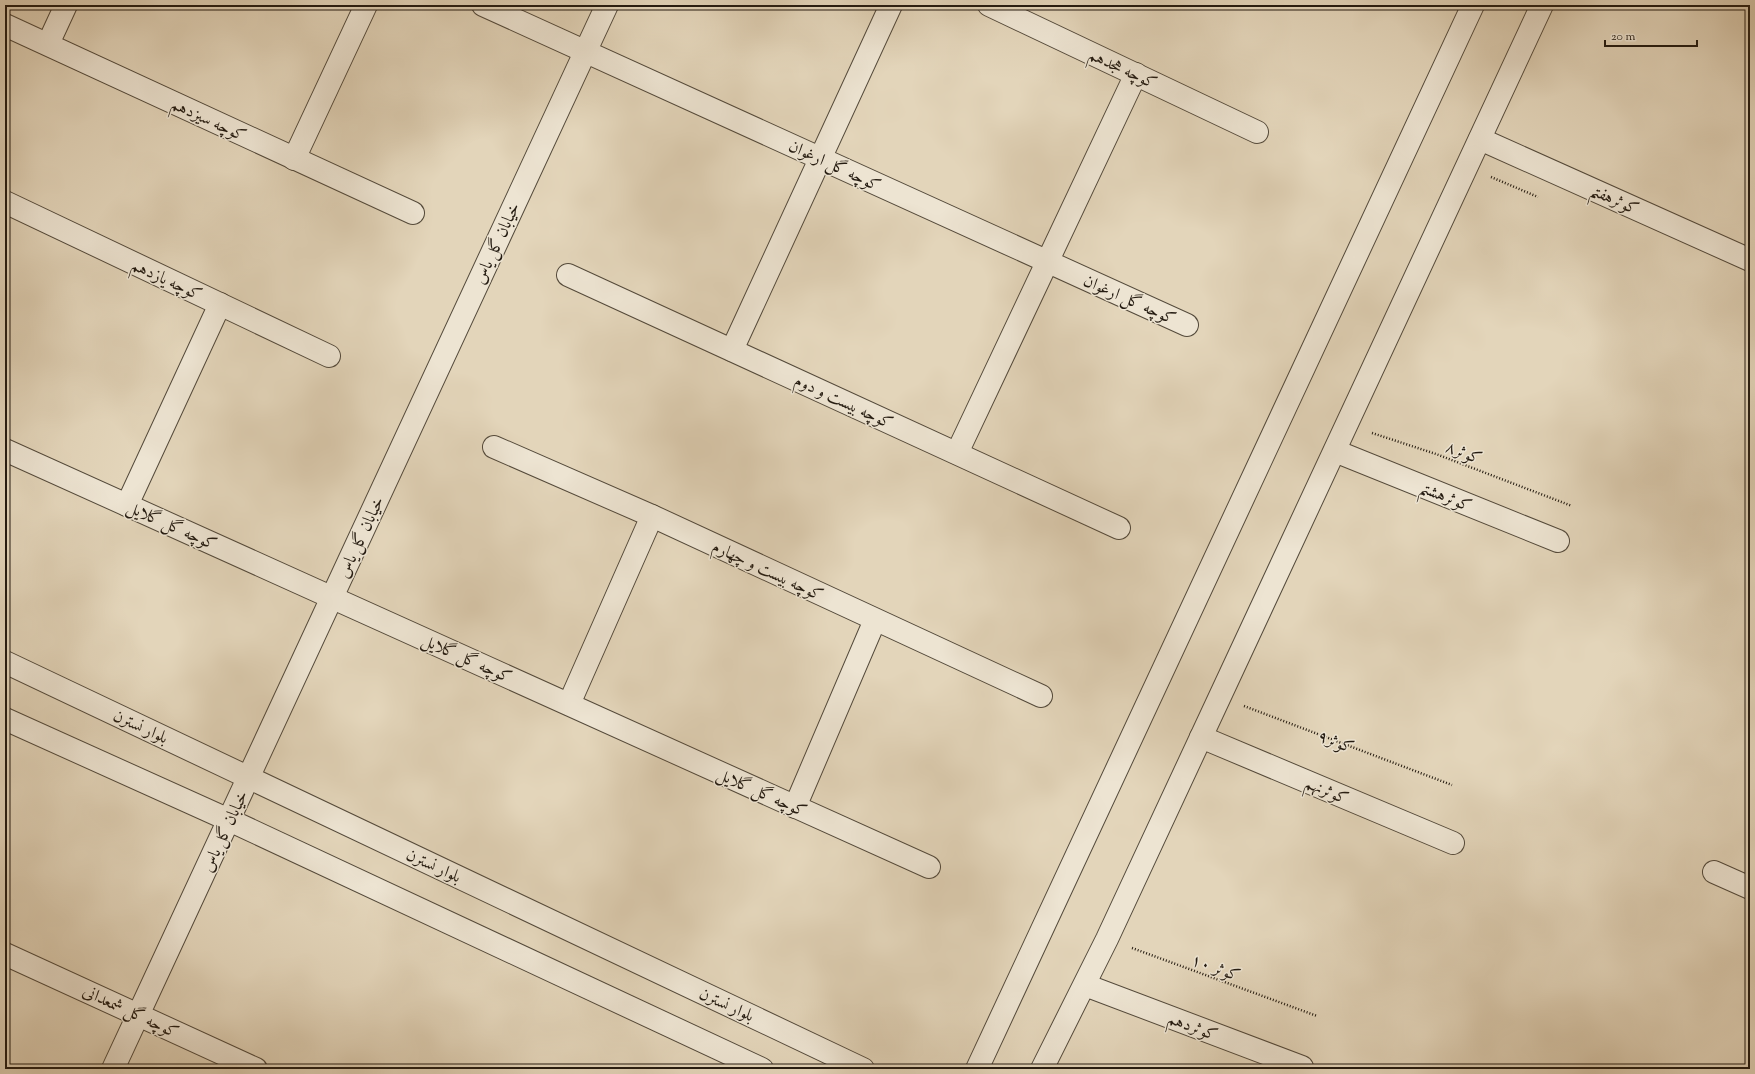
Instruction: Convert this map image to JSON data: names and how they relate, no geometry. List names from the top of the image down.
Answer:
{
  "streets": {
    "street": [
      "کوچه هجدهم",
      "کوچه سیزدهم",
      "کوچه گل ارغوان",
      "کوثرهفتم",
      "خیابان گل یاس",
      "کوچه یازدهم",
      "کوچه بیست و دوم",
      "کوثرهشتم",
      "کوچه گل گلایل",
      "کوچه بیست و چهارم",
      "بلوار نسترن",
      "کوثرنهم",
      "کوچه گل شمعدانی",
      "کوثردهم"
    ],
    "path": ["کوثر۸", "کوثر۹", "کوثر ۱۰"]
  },
  "crossings": [
    ["کوچه گل ارغوان", "خیابان گل یاس"],
    ["خیابان گل یاس", "کوچه گل گلایل"],
    ["خیابان گل یاس", "بلوار نسترن"],
    ["خیابان گل یاس", "کوچه گل شمعدانی"]
  ],
  "scale_bar": "20 m"
}
